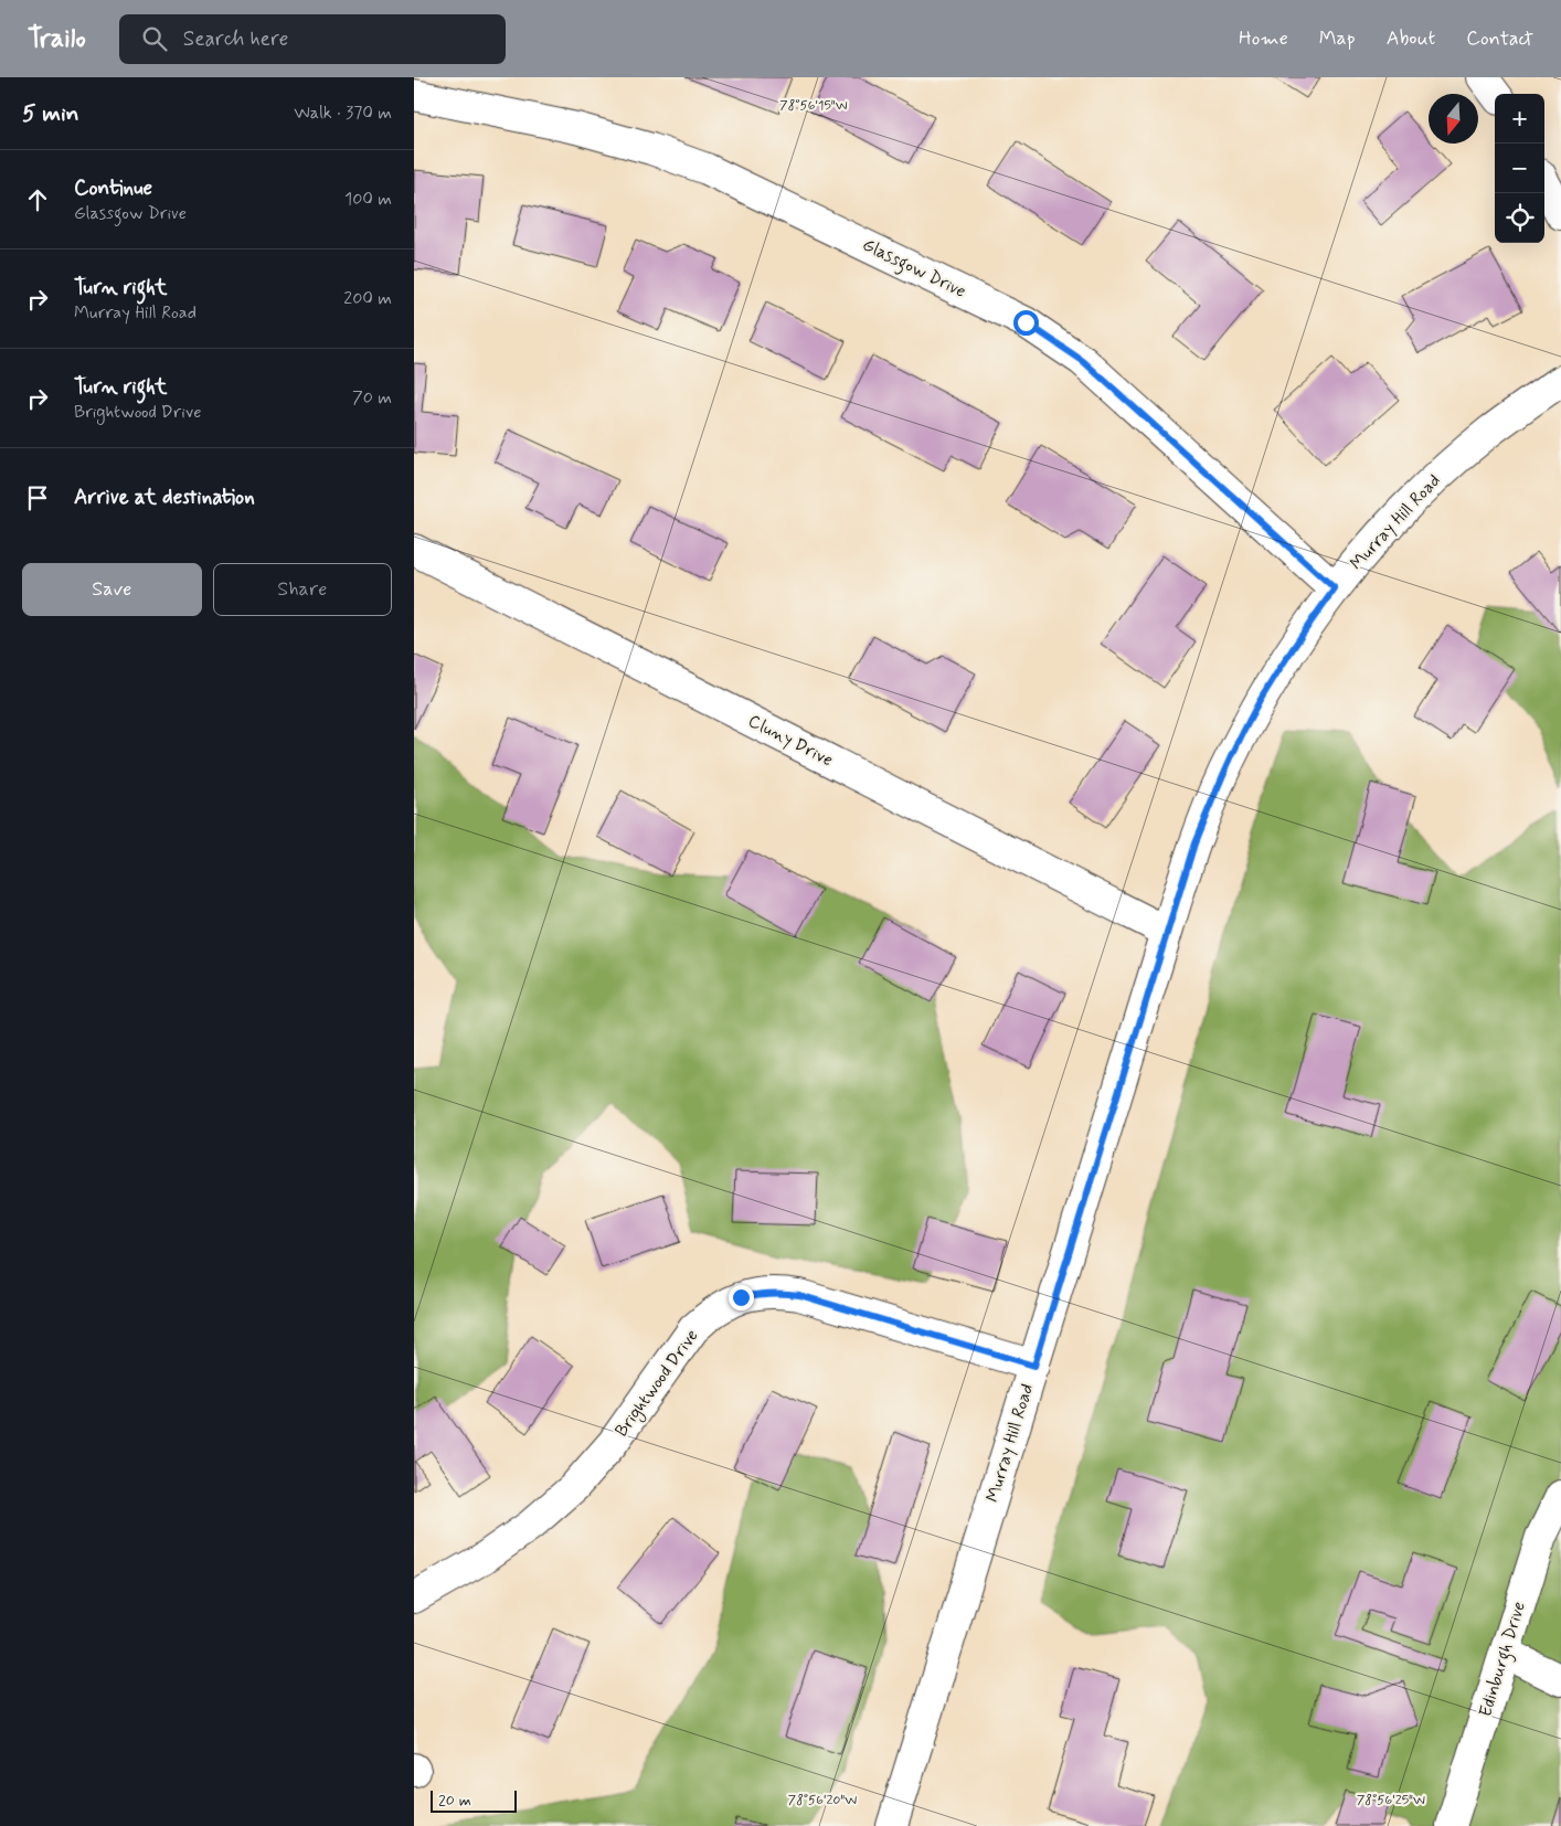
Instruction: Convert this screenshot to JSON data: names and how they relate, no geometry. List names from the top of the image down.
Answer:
{
  "streets": {
    "street": [
      "Glassgow Drive",
      "Murray Hill Road",
      "Cluny Drive",
      "Brightwood Drive",
      "Edinburgh Drive"
    ]
  },
  "crossings": [
    ["Glassgow Drive", "Murray Hill Road"],
    ["Murray Hill Road", "Cluny Drive"],
    ["Murray Hill Road", "Brightwood Drive"]
  ],
  "scale_bar": "20 m",
  "north": "bottom",
  "page": {
    "header": "Trailo",
    "search": "Search here",
    "nav": [
      "Home",
      "Map",
      "About",
      "Contact"
    ],
    "heading": ["5 min", "Walk · 370 m"],
    "map_buttons": ["+", "−"],
    "list": [
      ["Continue", "Glassgow Drive", "100 m"],
      ["Turn right", "Murray Hill Road", "200 m"],
      ["Turn right", "Brightwood Drive", "70 m"],
      "Arrive at destination"
    ],
    "buttons": ["Save", "Share"],
    "scale": "20 m"
  },
  "coordinates": ["78°56'15\"W", "78°56'20\"W", "78°56'25\"W"]
}
